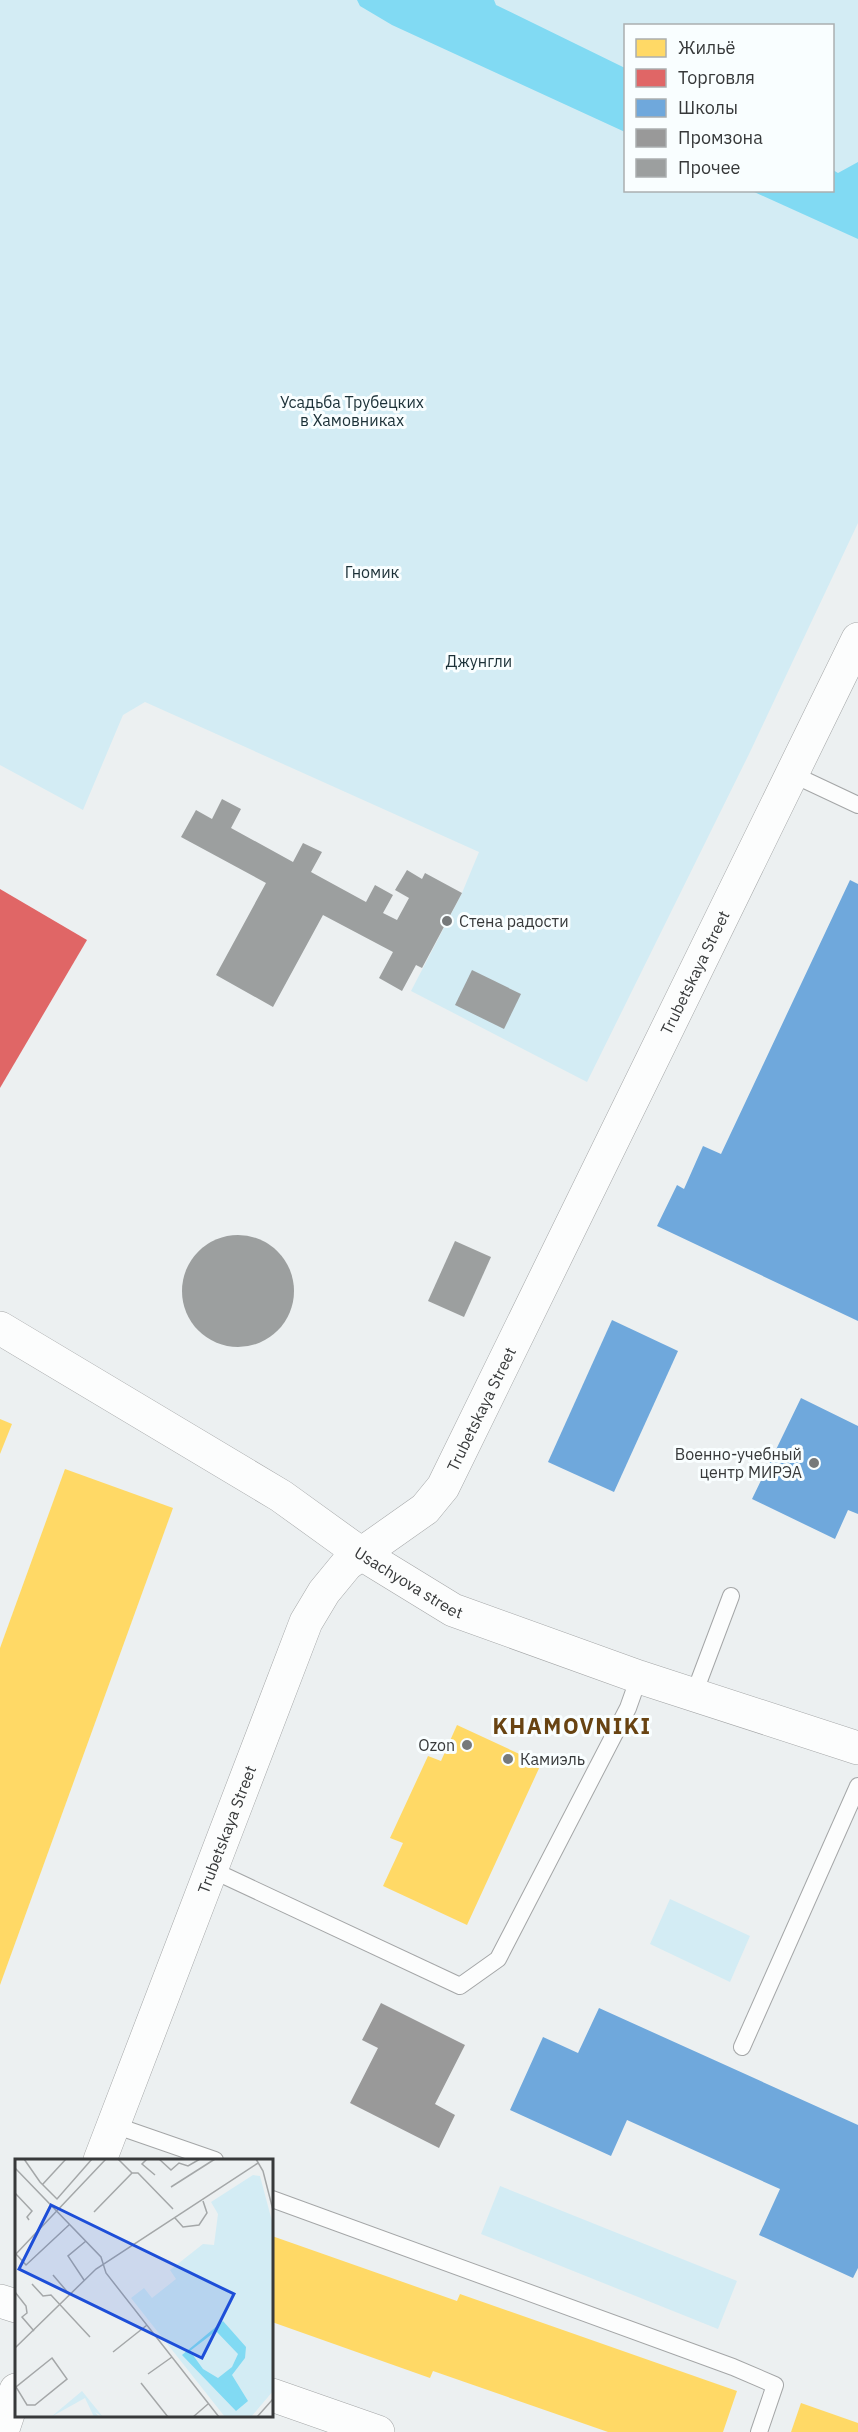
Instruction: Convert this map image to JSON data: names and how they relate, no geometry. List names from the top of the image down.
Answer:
{
  "streets": {
    "street": ["Trubetskaya Street", "Usachyova street"]
  },
  "crossings": [
    ["Trubetskaya Street", "Usachyova street"]
  ],
  "districts": ["KHAMOVNIKI"],
  "parks": ["Усадьба Трубецких в Хамовниках", "Гномик", "Джунгли"],
  "places": [
    "Стена радости",
    "Военно-учебный центр МИРЭА",
    "Ozon",
    "Камиэль"
  ],
  "legend": [
    "Жильё",
    "Торговля",
    "Школы",
    "Промзона",
    "Прочее"
  ]
}
